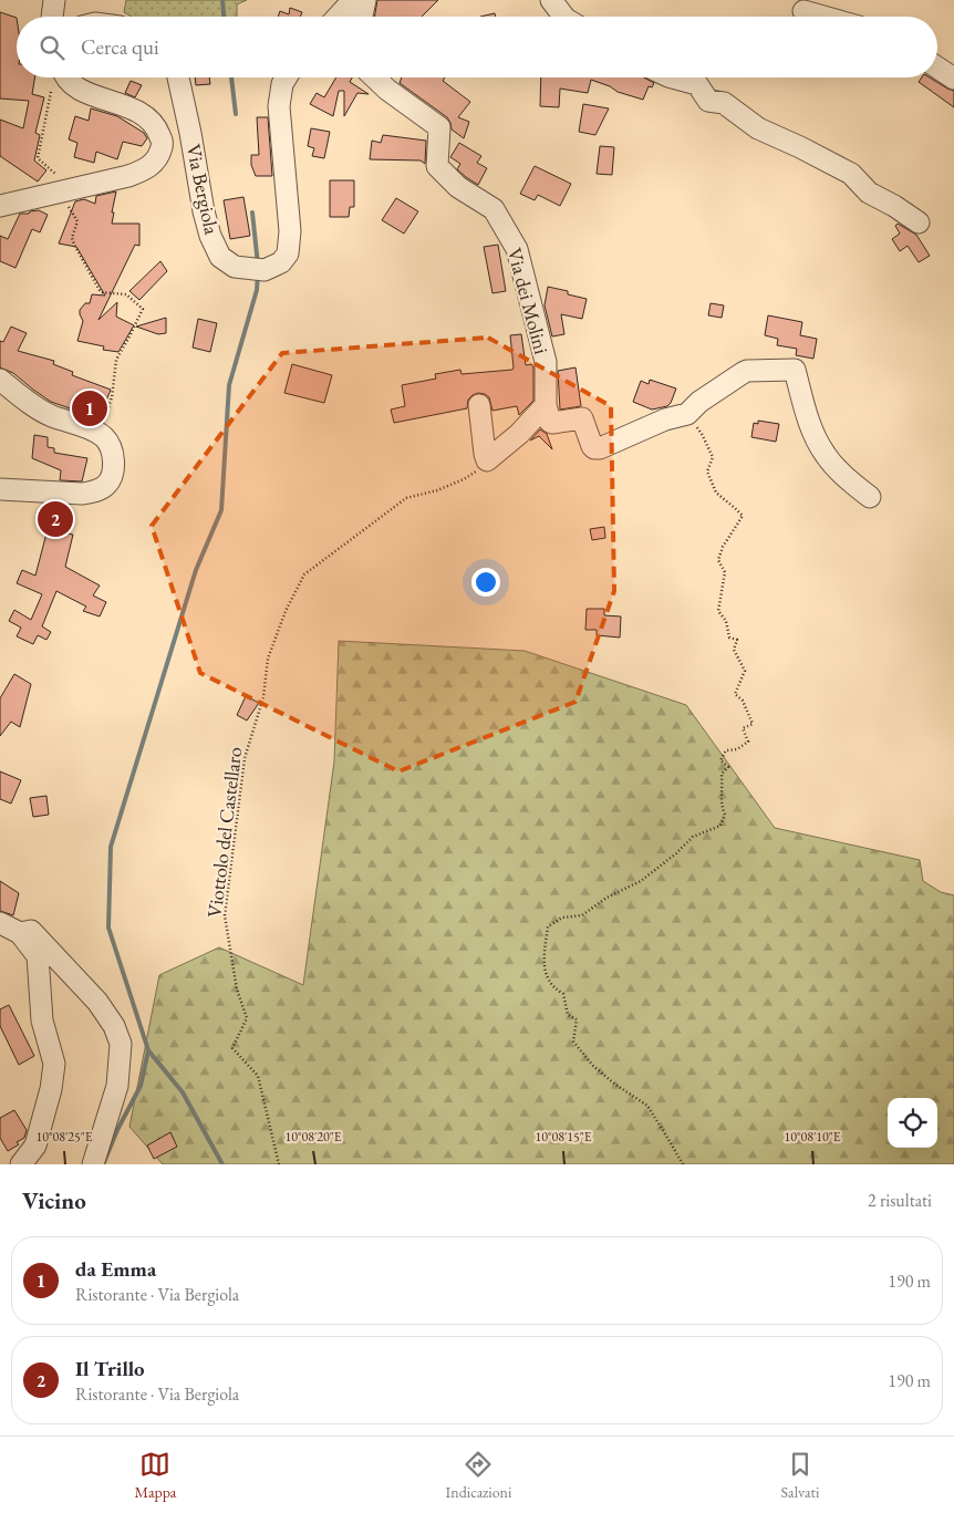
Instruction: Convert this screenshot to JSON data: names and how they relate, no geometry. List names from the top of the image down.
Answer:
{
  "streets": {
    "street": ["Via Bergiola", "Via dei Molini"],
    "path": ["Viottolo del Castellaro"]
  },
  "page": {
    "search": "Cerca qui",
    "pins": ["1", "2"],
    "heading": ["Vicino", "2 risultati"],
    "list": [
      {
        "mark": "1",
        "name": "da Emma",
        "note": "Ristorante · Via Bergiola",
        "value": "190 m"
      },
      {
        "mark": "2",
        "name": "Il Trillo",
        "note": "Ristorante · Via Bergiola",
        "value": "190 m"
      }
    ],
    "nav": ["Mappa", "Indicazioni", "Salvati"]
  },
  "coordinates": [
    "10°08'25\"E",
    "10°08'20\"E",
    "10°08'15\"E",
    "10°08'10\"E"
  ]
}
